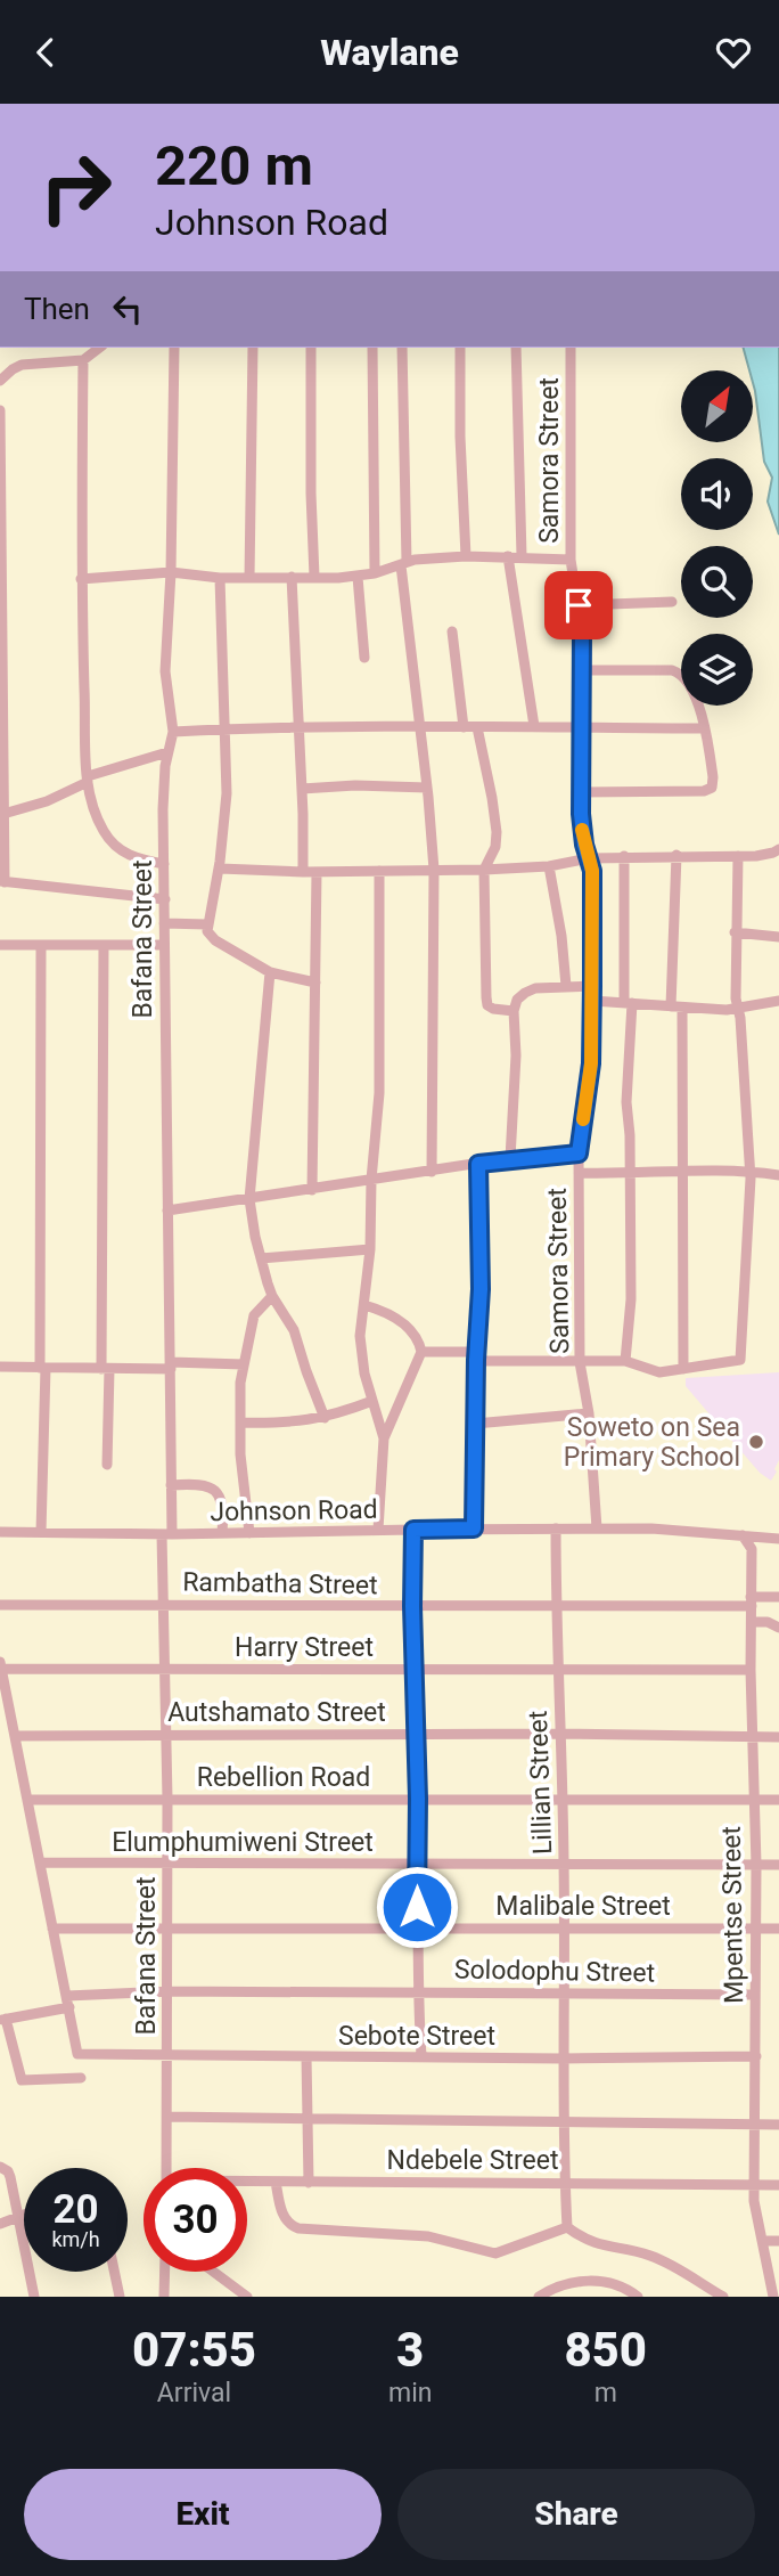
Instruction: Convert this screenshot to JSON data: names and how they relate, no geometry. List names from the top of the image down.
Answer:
{
  "streets": {
    "street": [
      "Samora Street",
      "Bafana Street",
      "Johnson Road",
      "Rambatha Street",
      "Harry Street",
      "Autshamato Street",
      "Rebellion Road",
      "Lillian Street",
      "Elumphumiweni Street",
      "Malibale Street",
      "Mpentse Street",
      "Solodophu Street",
      "Sebote Street",
      "Ndebele Street"
    ]
  },
  "crossings": [
    ["Samora Street", "Johnson Road"],
    ["Bafana Street", "Johnson Road"],
    ["Bafana Street", "Rambatha Street"],
    ["Bafana Street", "Harry Street"],
    ["Bafana Street", "Autshamato Street"],
    ["Bafana Street", "Rebellion Road"],
    ["Bafana Street", "Elumphumiweni Street"],
    ["Bafana Street", "Malibale Street"],
    ["Bafana Street", "Solodophu Street"],
    ["Bafana Street", "Sebote Street"],
    ["Johnson Road", "Lillian Street"],
    ["Johnson Road", "Mpentse Street"],
    ["Rambatha Street", "Lillian Street"],
    ["Rambatha Street", "Mpentse Street"],
    ["Harry Street", "Lillian Street"],
    ["Harry Street", "Mpentse Street"],
    ["Autshamato Street", "Lillian Street"],
    ["Autshamato Street", "Mpentse Street"],
    ["Rebellion Road", "Lillian Street"],
    ["Rebellion Road", "Mpentse Street"],
    ["Lillian Street", "Elumphumiweni Street"],
    ["Lillian Street", "Malibale Street"],
    ["Lillian Street", "Solodophu Street"],
    ["Lillian Street", "Sebote Street"],
    ["Lillian Street", "Ndebele Street"],
    ["Elumphumiweni Street", "Mpentse Street"],
    ["Malibale Street", "Mpentse Street"],
    ["Mpentse Street", "Solodophu Street"],
    ["Mpentse Street", "Sebote Street"],
    ["Mpentse Street", "Ndebele Street"],
    ["Solodophu Street", "Sebote Street"]
  ],
  "places": ["Soweto on Sea Primary School"],
  "north": "top right",
  "page": {
    "header": "Waylane",
    "turn": ["220 m", "Johnson Road"],
    "then": "Then",
    "speed": "20 km/h",
    "limit": "30",
    "eta": [
      "07:55",
      "Arrival",
      "3",
      "min",
      "850",
      "m"
    ],
    "buttons": ["Exit", "Share"]
  }
}
